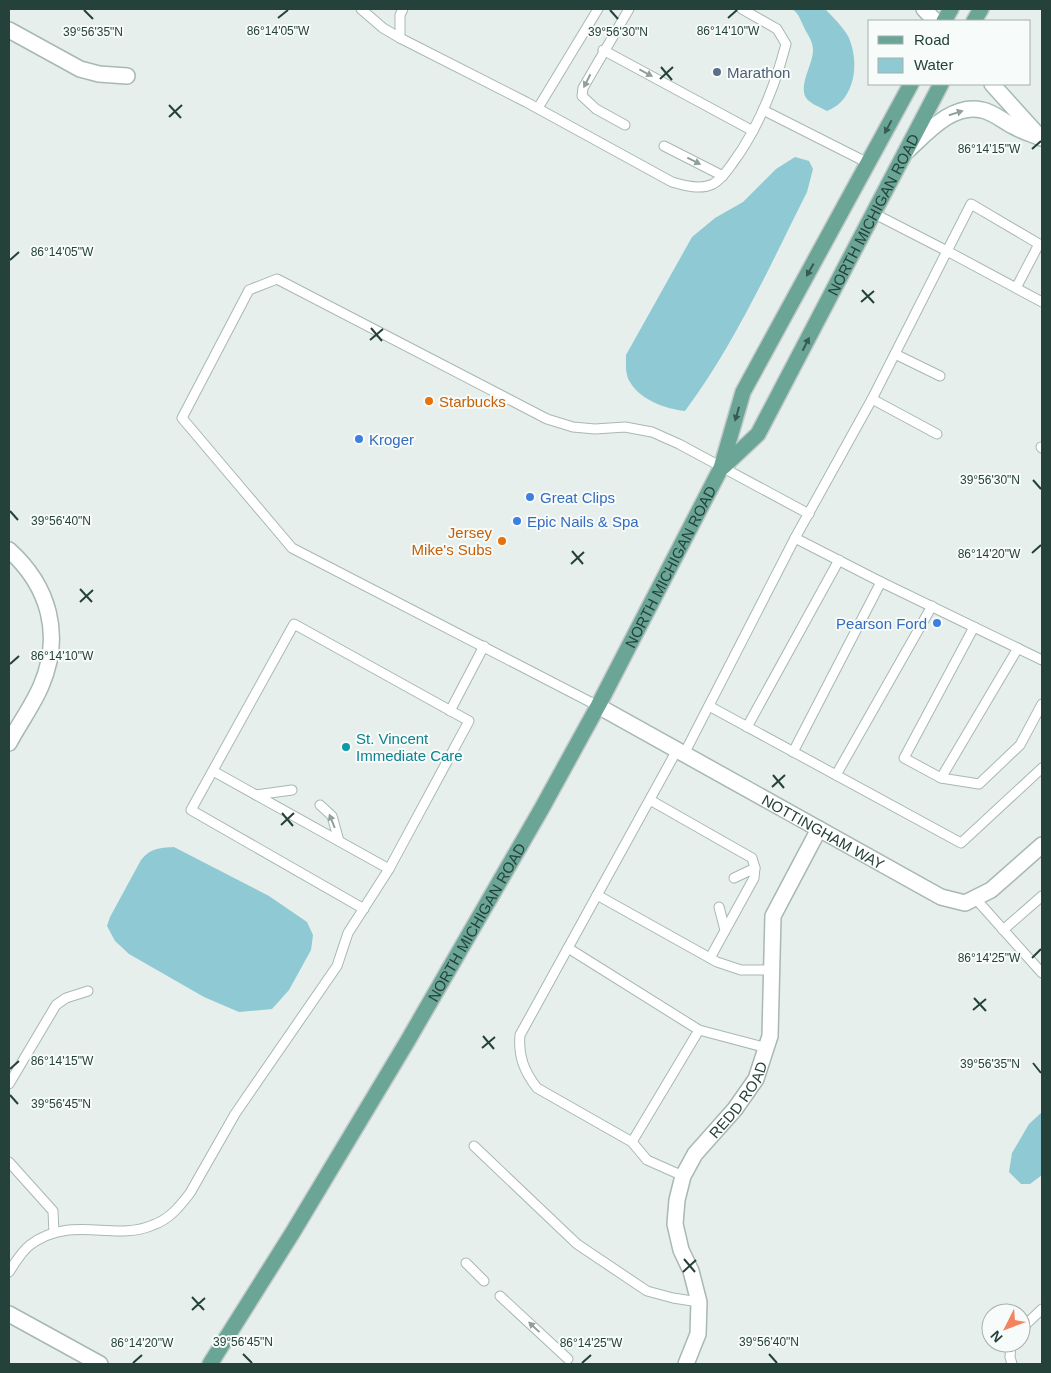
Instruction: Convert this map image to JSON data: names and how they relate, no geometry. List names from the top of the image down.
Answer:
{
  "streets": {
    "main road": ["NORTH MICHIGAN ROAD"],
    "street": ["NOTTINGHAM WAY", "REDD ROAD"]
  },
  "crossings": [
    ["NORTH MICHIGAN ROAD", "NOTTINGHAM WAY"],
    ["NOTTINGHAM WAY", "REDD ROAD"]
  ],
  "places": [
    "Marathon",
    "Starbucks",
    "Kroger",
    "Great Clips",
    "Epic Nails & Spa",
    "Jersey Mike's Subs",
    "Pearson Ford",
    "St. Vincent Immediate Care"
  ],
  "legend": ["Road", "Water"],
  "north": "bottom left",
  "coordinates": [
    "86°14'05\"W",
    "86°14'10\"W",
    "39°56'35\"N",
    "39°56'30\"N",
    "86°14'15\"W",
    "39°56'40\"N",
    "86°14'20\"W",
    "86°14'25\"W",
    "39°56'45\"N"
  ]
}
